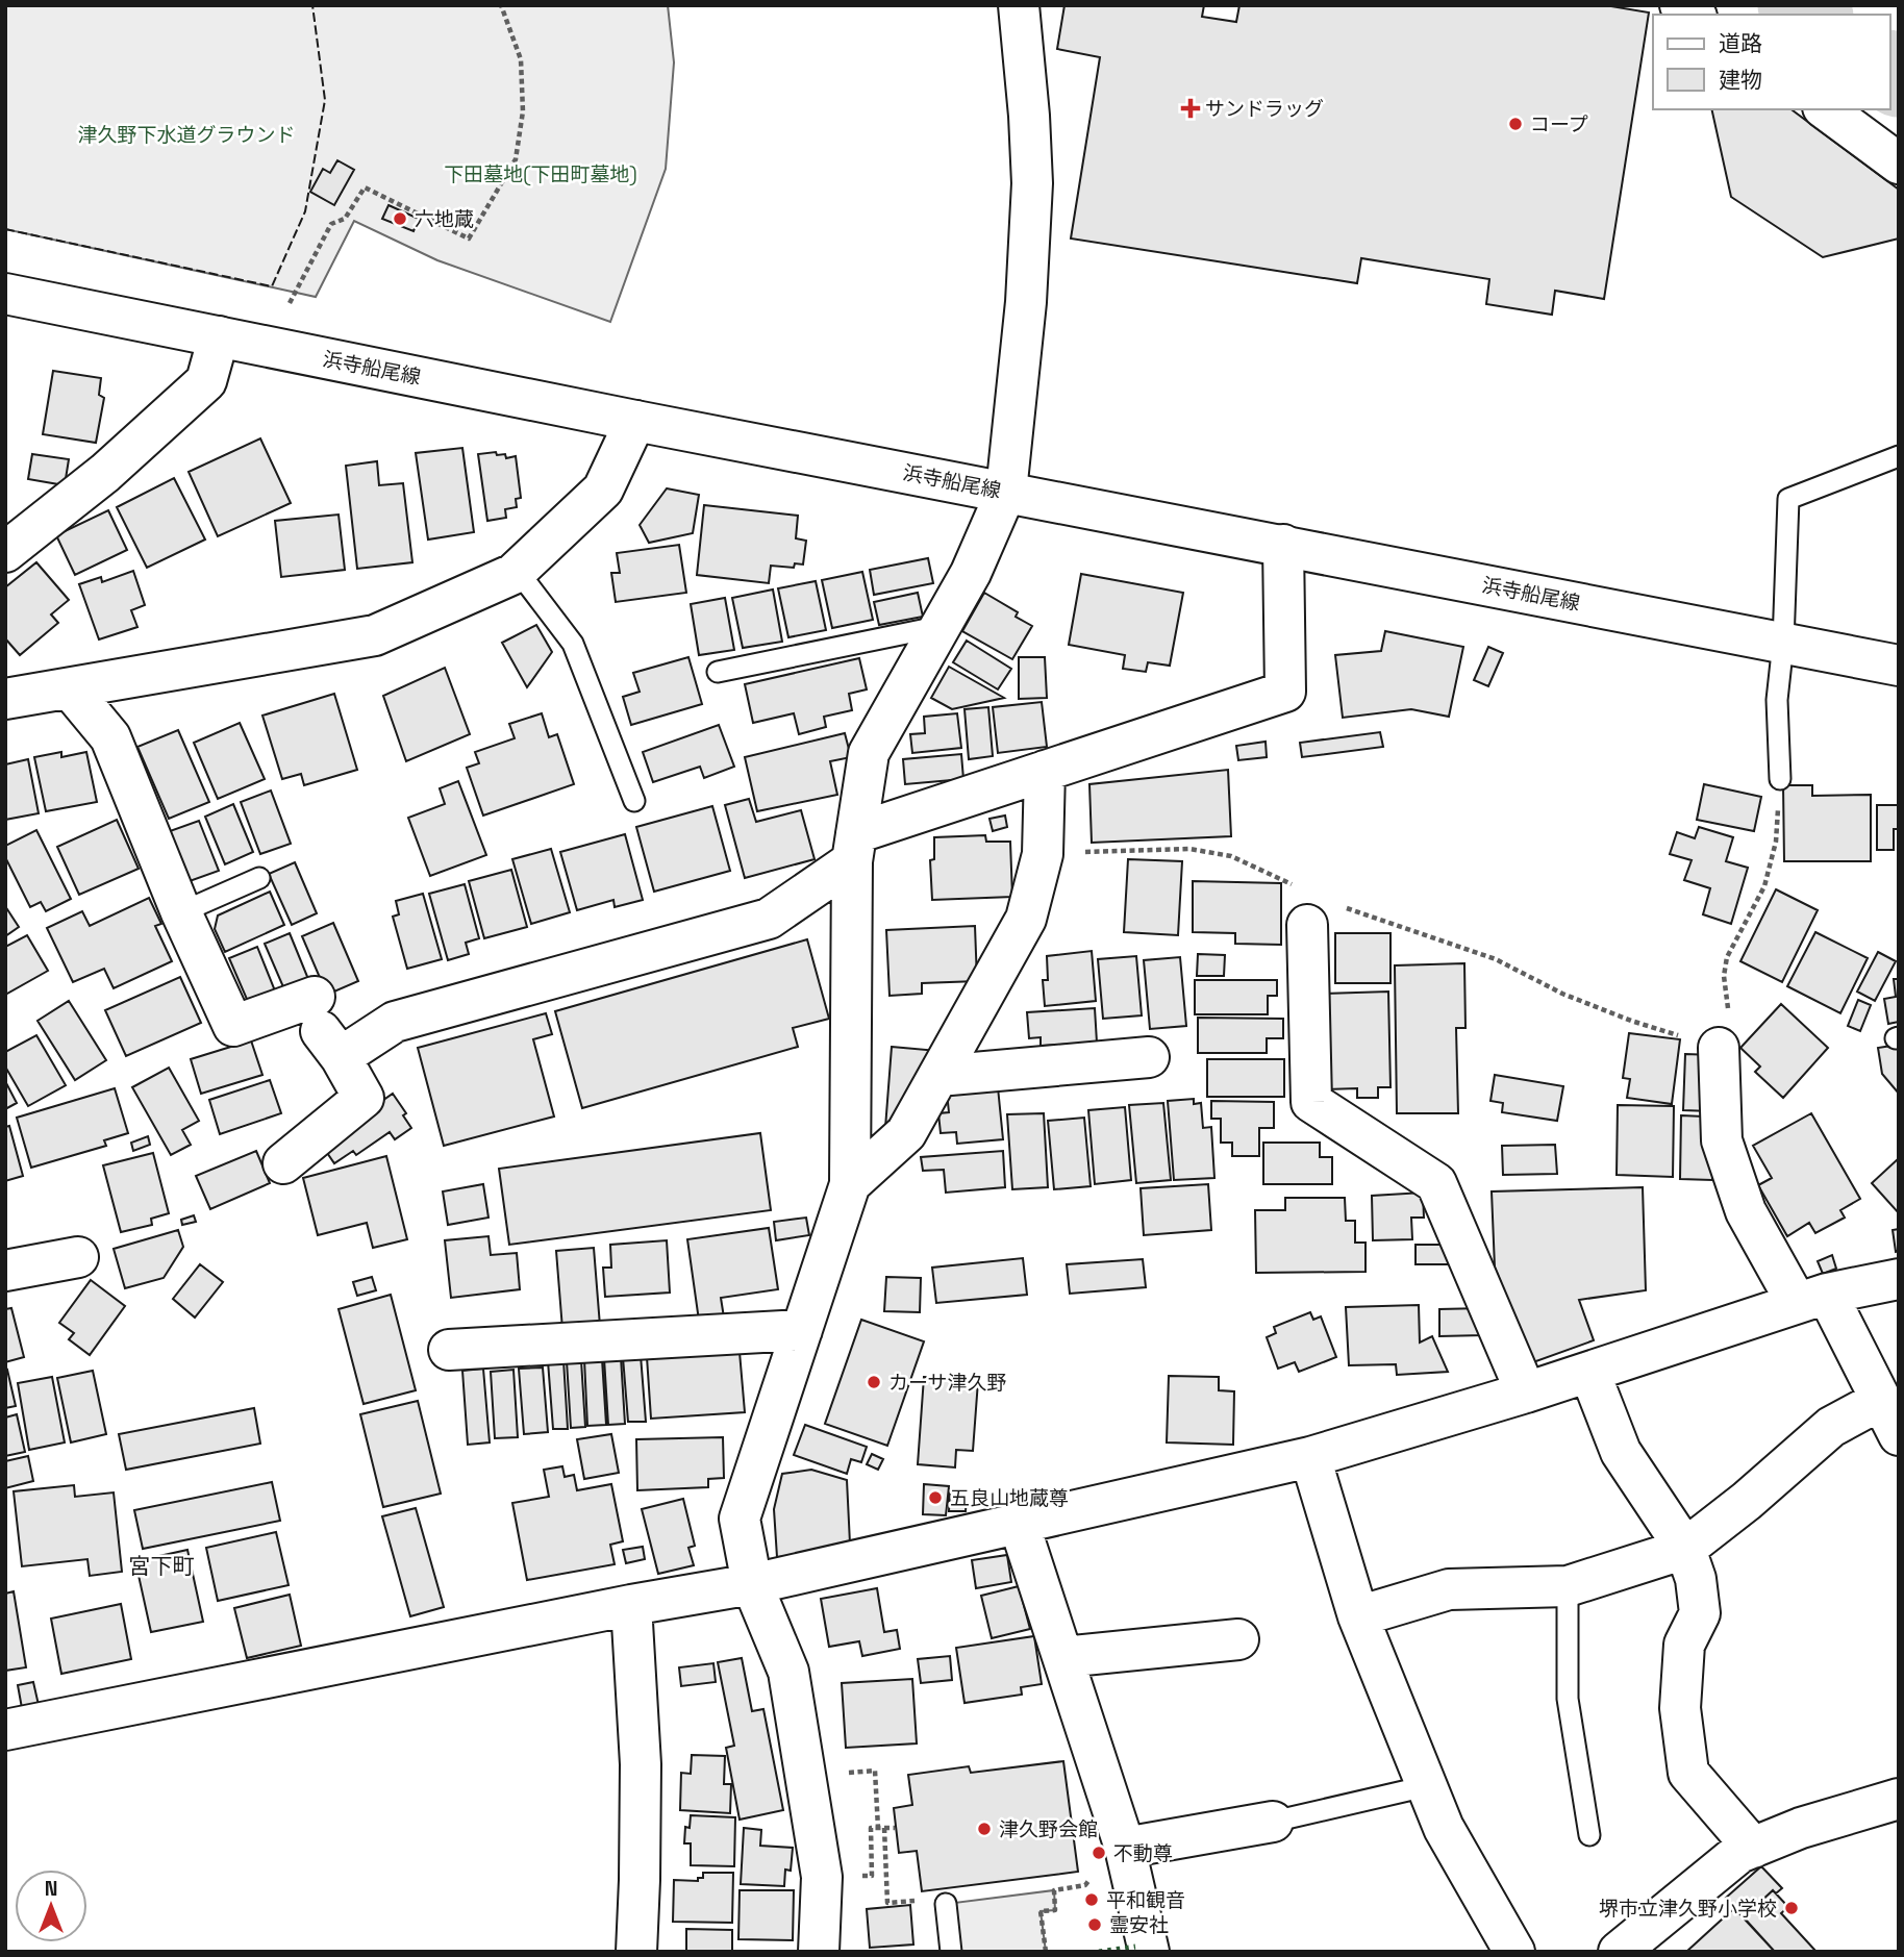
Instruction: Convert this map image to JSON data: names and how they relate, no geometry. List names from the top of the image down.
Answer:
{
  "streets": {
    "street": ["浜寺船尾線"]
  },
  "districts": ["宮下町"],
  "parks": ["津久野下水道グラウンド", "下田墓地(下田町墓地)"],
  "places": {
    "health": ["サンドラッグ"],
    "other": [
      "コープ",
      "六地蔵",
      "カーサ津久野",
      "五良山地蔵尊",
      "津久野会館",
      "不動尊",
      "平和観音",
      "堺市立津久野小学校",
      "霊安社"
    ]
  },
  "legend": ["道路", "建物"],
  "north": "top"
}
